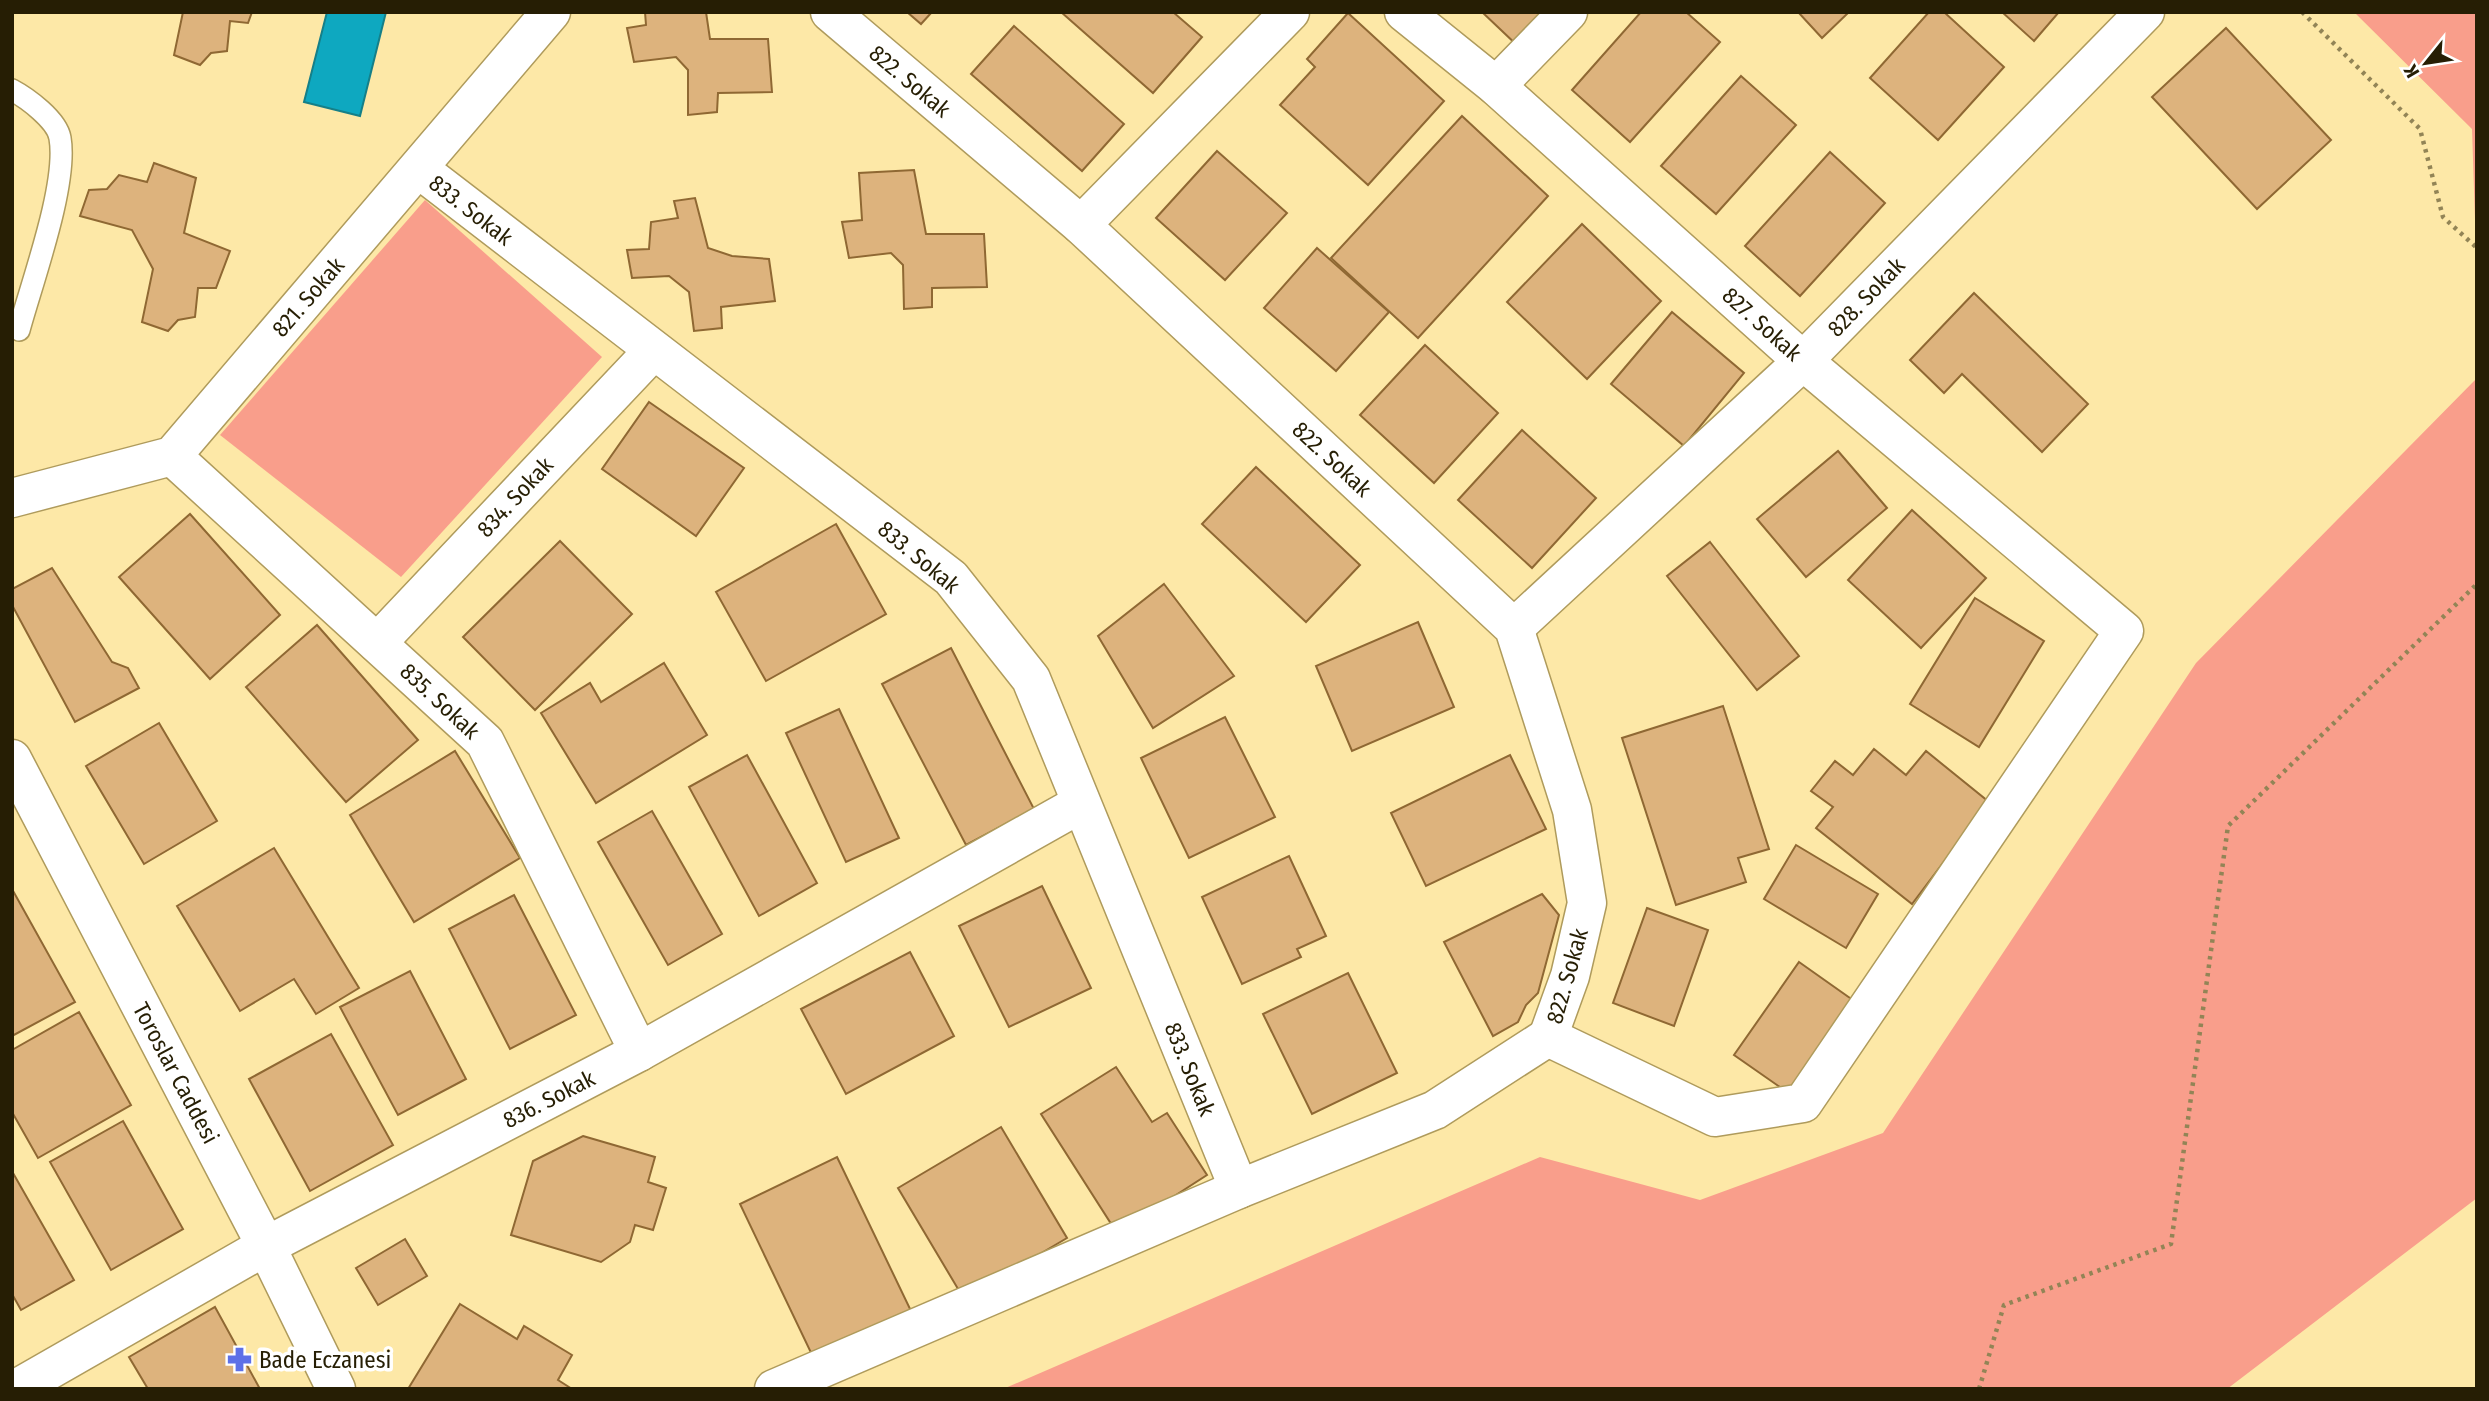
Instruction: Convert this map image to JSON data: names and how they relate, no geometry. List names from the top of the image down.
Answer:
{
  "streets": {
    "street": [
      "822. Sokak",
      "833. Sokak",
      "821. Sokak",
      "828. Sokak",
      "827. Sokak",
      "834. Sokak",
      "835. Sokak",
      "Toroslar Caddesi",
      "836. Sokak"
    ]
  },
  "crossings": [
    ["822. Sokak", "828. Sokak"],
    ["822. Sokak", "827. Sokak"],
    ["833. Sokak", "821. Sokak"],
    ["833. Sokak", "834. Sokak"],
    ["833. Sokak", "836. Sokak"],
    ["821. Sokak", "835. Sokak"],
    ["828. Sokak", "827. Sokak"],
    ["834. Sokak", "835. Sokak"],
    ["835. Sokak", "836. Sokak"],
    ["Toroslar Caddesi", "836. Sokak"]
  ],
  "places": {
    "pharmacy": ["Bade Eczanesi"]
  },
  "north": "bottom left"
}
